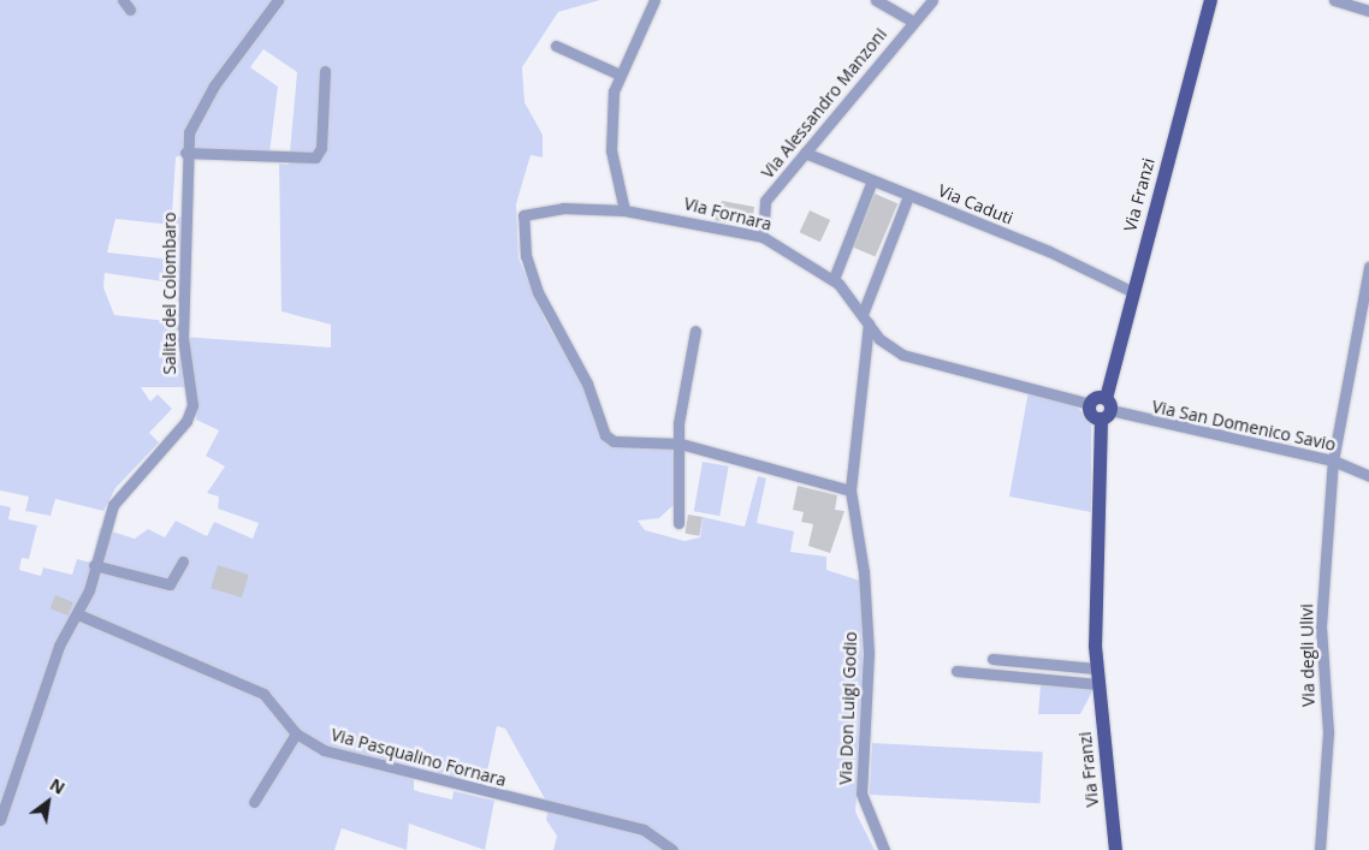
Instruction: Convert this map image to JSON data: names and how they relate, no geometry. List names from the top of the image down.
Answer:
{
  "streets": {
    "main road": ["Via Franzi"],
    "street": [
      "Via Alessandro Manzoni",
      "Via Caduti",
      "Via Fornara",
      "Salita del Colombaro",
      "Via San Domenico Savio",
      "Via degli Ulivi",
      "Via Don Luigi Godio",
      "Via Pasqualino Fornara"
    ]
  },
  "crossings": [
    ["Via Alessandro Manzoni", "Via Caduti"],
    ["Via Alessandro Manzoni", "Via Fornara"],
    ["Via Franzi", "Via Caduti"],
    ["Via Franzi", "Via San Domenico Savio"],
    ["Via Caduti", "Via Don Luigi Godio"],
    ["Via Fornara", "Via Don Luigi Godio"],
    ["Salita del Colombaro", "Via Pasqualino Fornara"],
    ["Via San Domenico Savio", "Via degli Ulivi"]
  ],
  "north": "top right"
}
